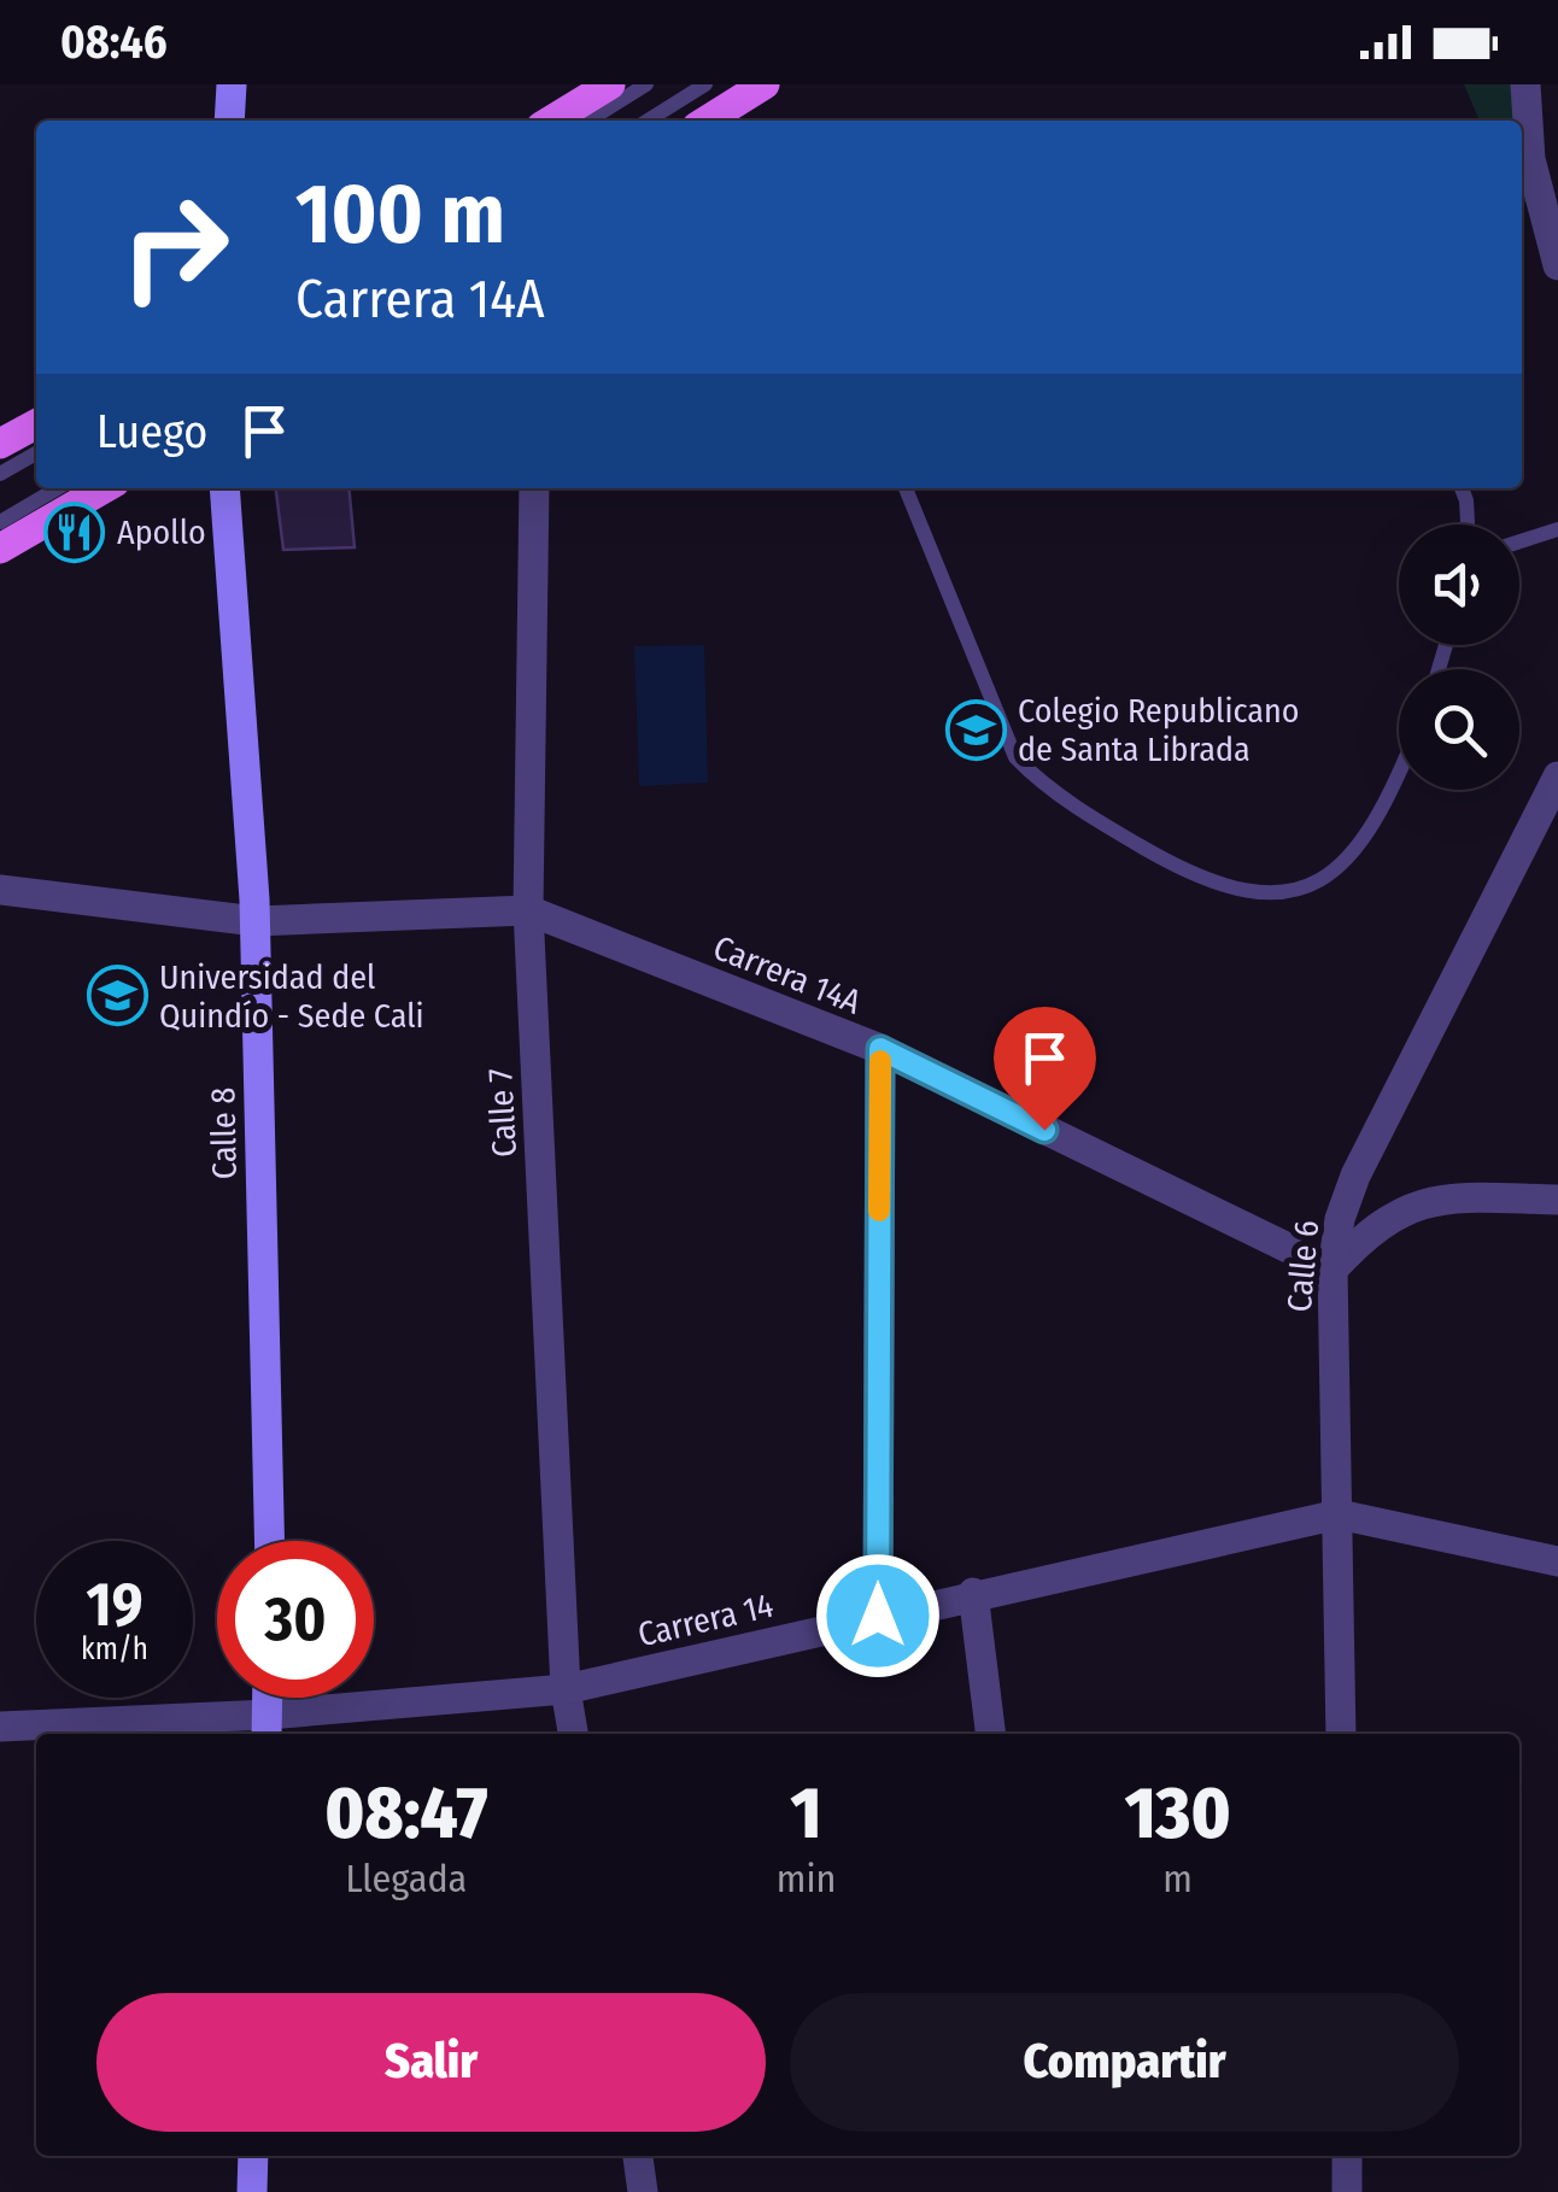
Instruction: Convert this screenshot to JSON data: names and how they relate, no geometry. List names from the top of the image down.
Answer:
{
  "streets": {
    "street": [
      "Carrera 14A",
      "Calle 7",
      "Calle 8",
      "Calle 6",
      "Carrera 14"
    ]
  },
  "crossings": [
    ["Carrera 14A", "Calle 7"],
    ["Carrera 14A", "Calle 8"],
    ["Carrera 14A", "Calle 6"],
    ["Calle 7", "Carrera 14"],
    ["Calle 6", "Carrera 14"]
  ],
  "places": {
    "restaurant": ["Apollo"],
    "school or university": ["Colegio Republicano de Santa Librada", "Universidad del Quindío - Sede Cali"]
  },
  "page": {
    "status": "08:46",
    "turn": ["100 m", "Carrera 14A"],
    "then": "Luego",
    "speed": "19 km/h",
    "limit": "30",
    "eta": [
      "08:47",
      "Llegada",
      "1",
      "min",
      "130",
      "m"
    ],
    "buttons": ["Salir", "Compartir"]
  }
}
